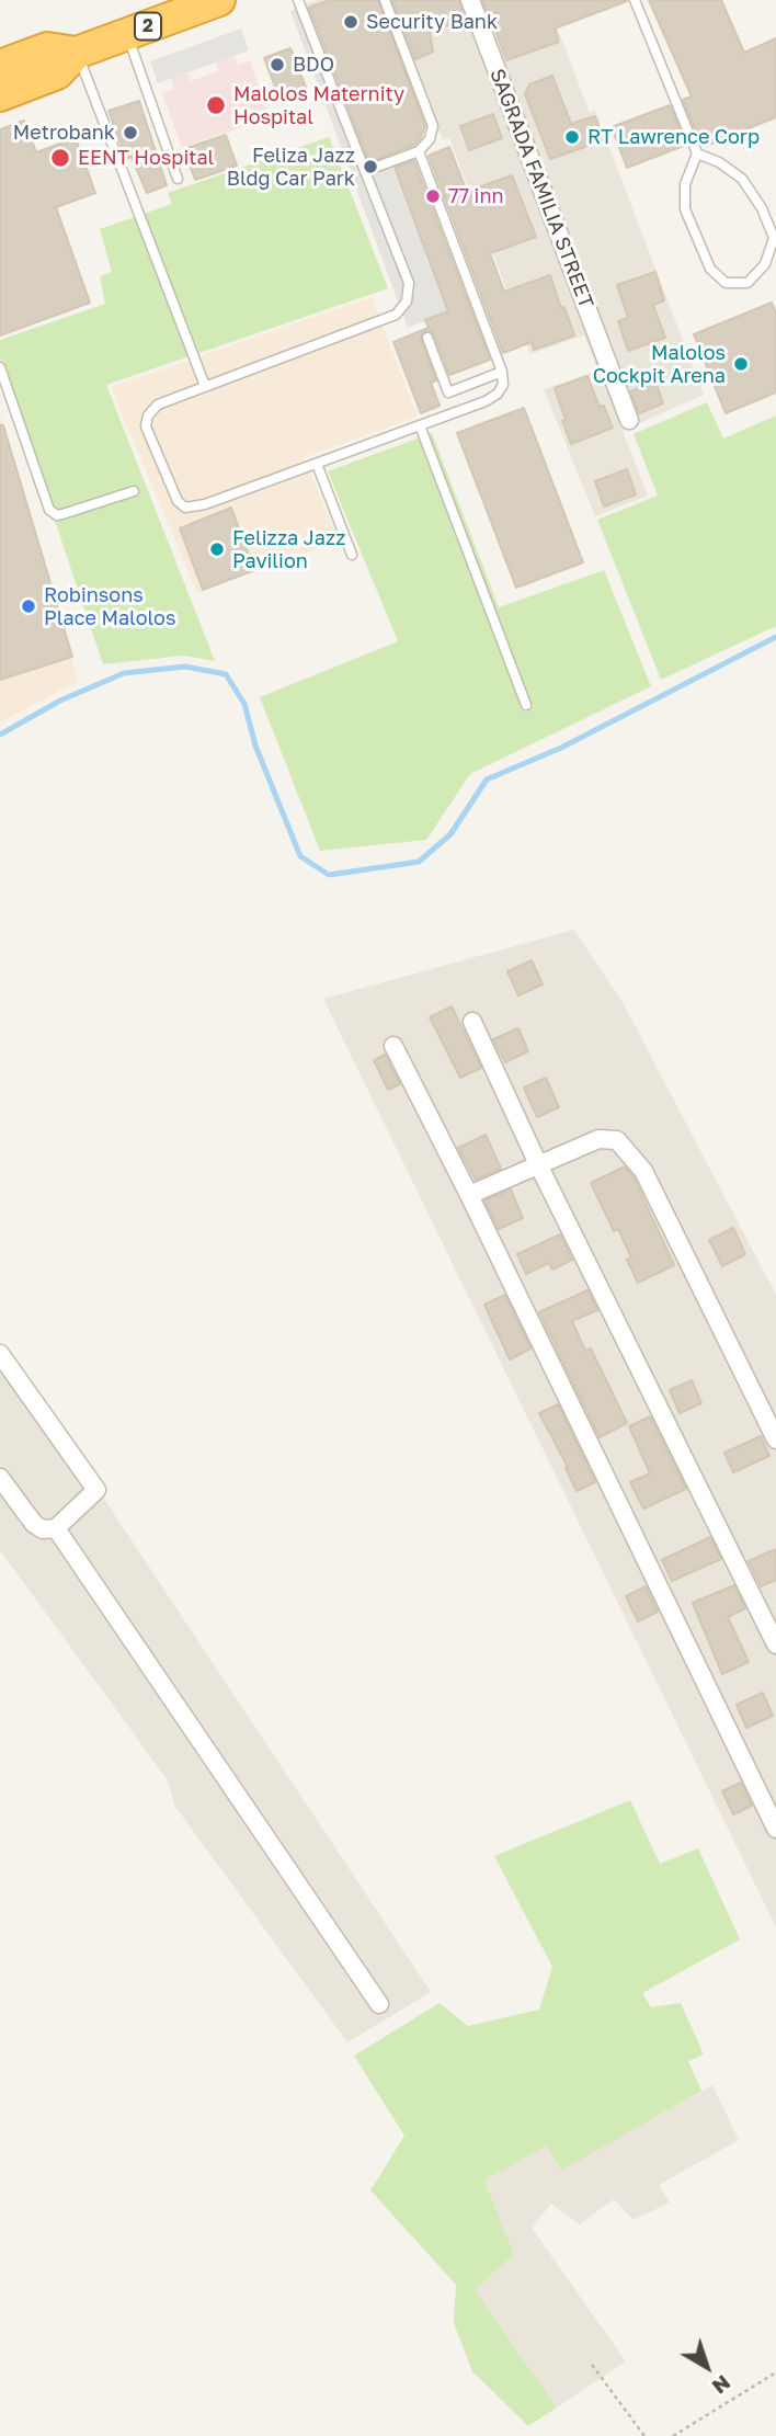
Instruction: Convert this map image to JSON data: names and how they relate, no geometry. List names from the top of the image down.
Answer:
{
  "streets": {
    "highway": ["2"],
    "street": ["SAGRADA FAMILIA STREET"]
  },
  "places": [
    "Security Bank",
    "BDO",
    "Malolos Maternity Hospital",
    "Metrobank",
    "RT Lawrence Corp",
    "EENT Hospital",
    "Feliza Jazz Bldg Car Park",
    "77 inn",
    "Malolos Cockpit Arena",
    "Felizza Jazz Pavilion",
    "Robinsons Place Malolos"
  ],
  "north": "bottom right"
}
